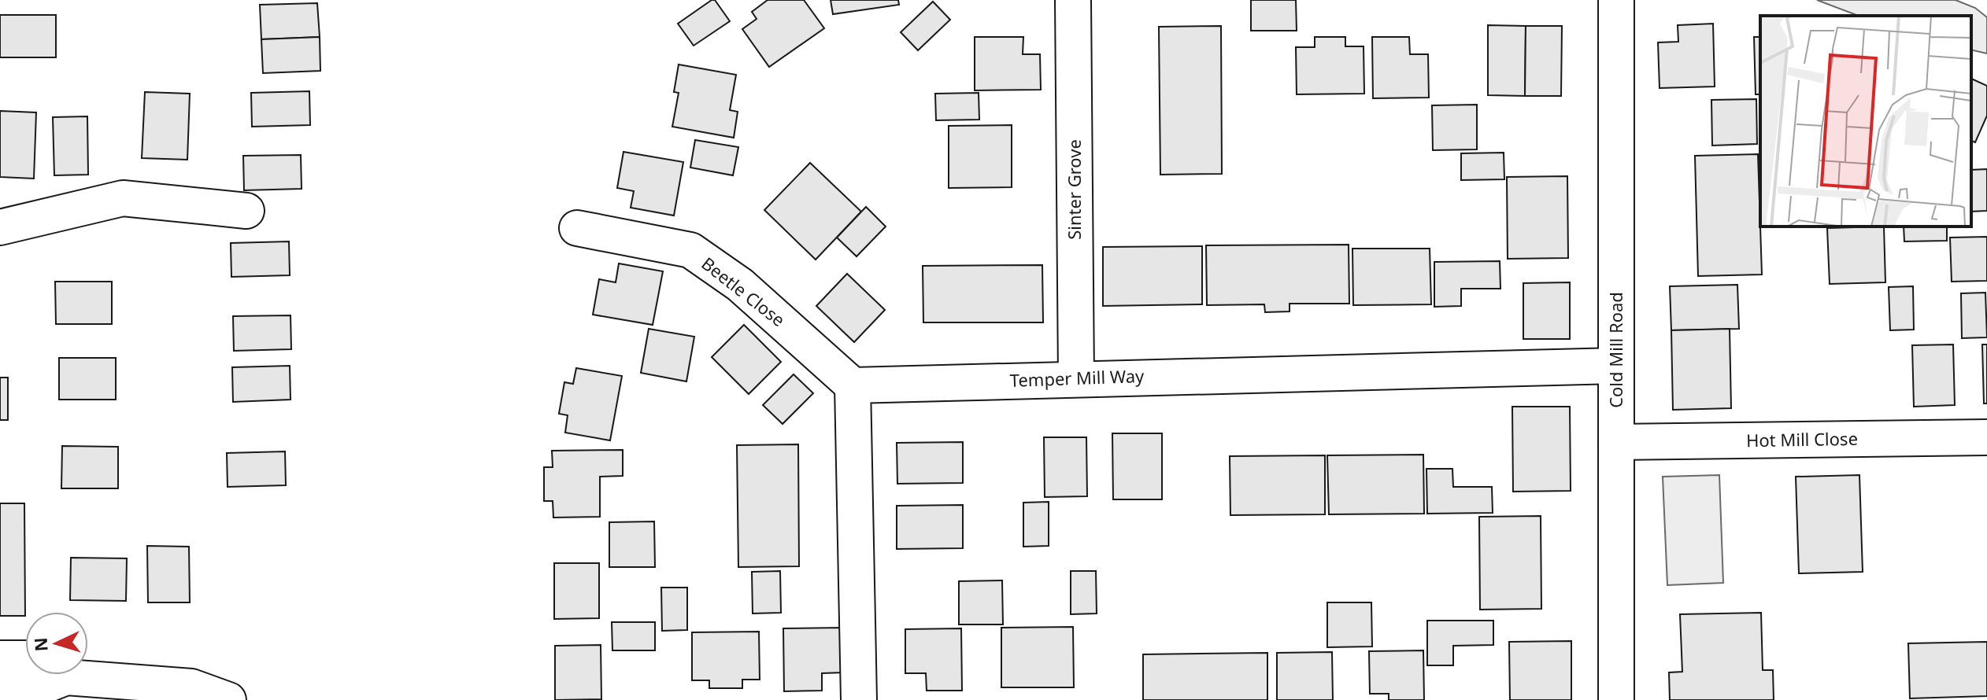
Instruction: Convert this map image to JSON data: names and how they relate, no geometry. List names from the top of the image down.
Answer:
{
  "streets": {
    "street": [
      "Sinter Grove",
      "Beetle Close",
      "Cold Mill Road",
      "Temper Mill Way",
      "Hot Mill Close"
    ]
  },
  "crossings": [
    ["Sinter Grove", "Temper Mill Way"],
    ["Beetle Close", "Temper Mill Way"],
    ["Cold Mill Road", "Temper Mill Way"],
    ["Cold Mill Road", "Hot Mill Close"]
  ],
  "north": "left"
}
